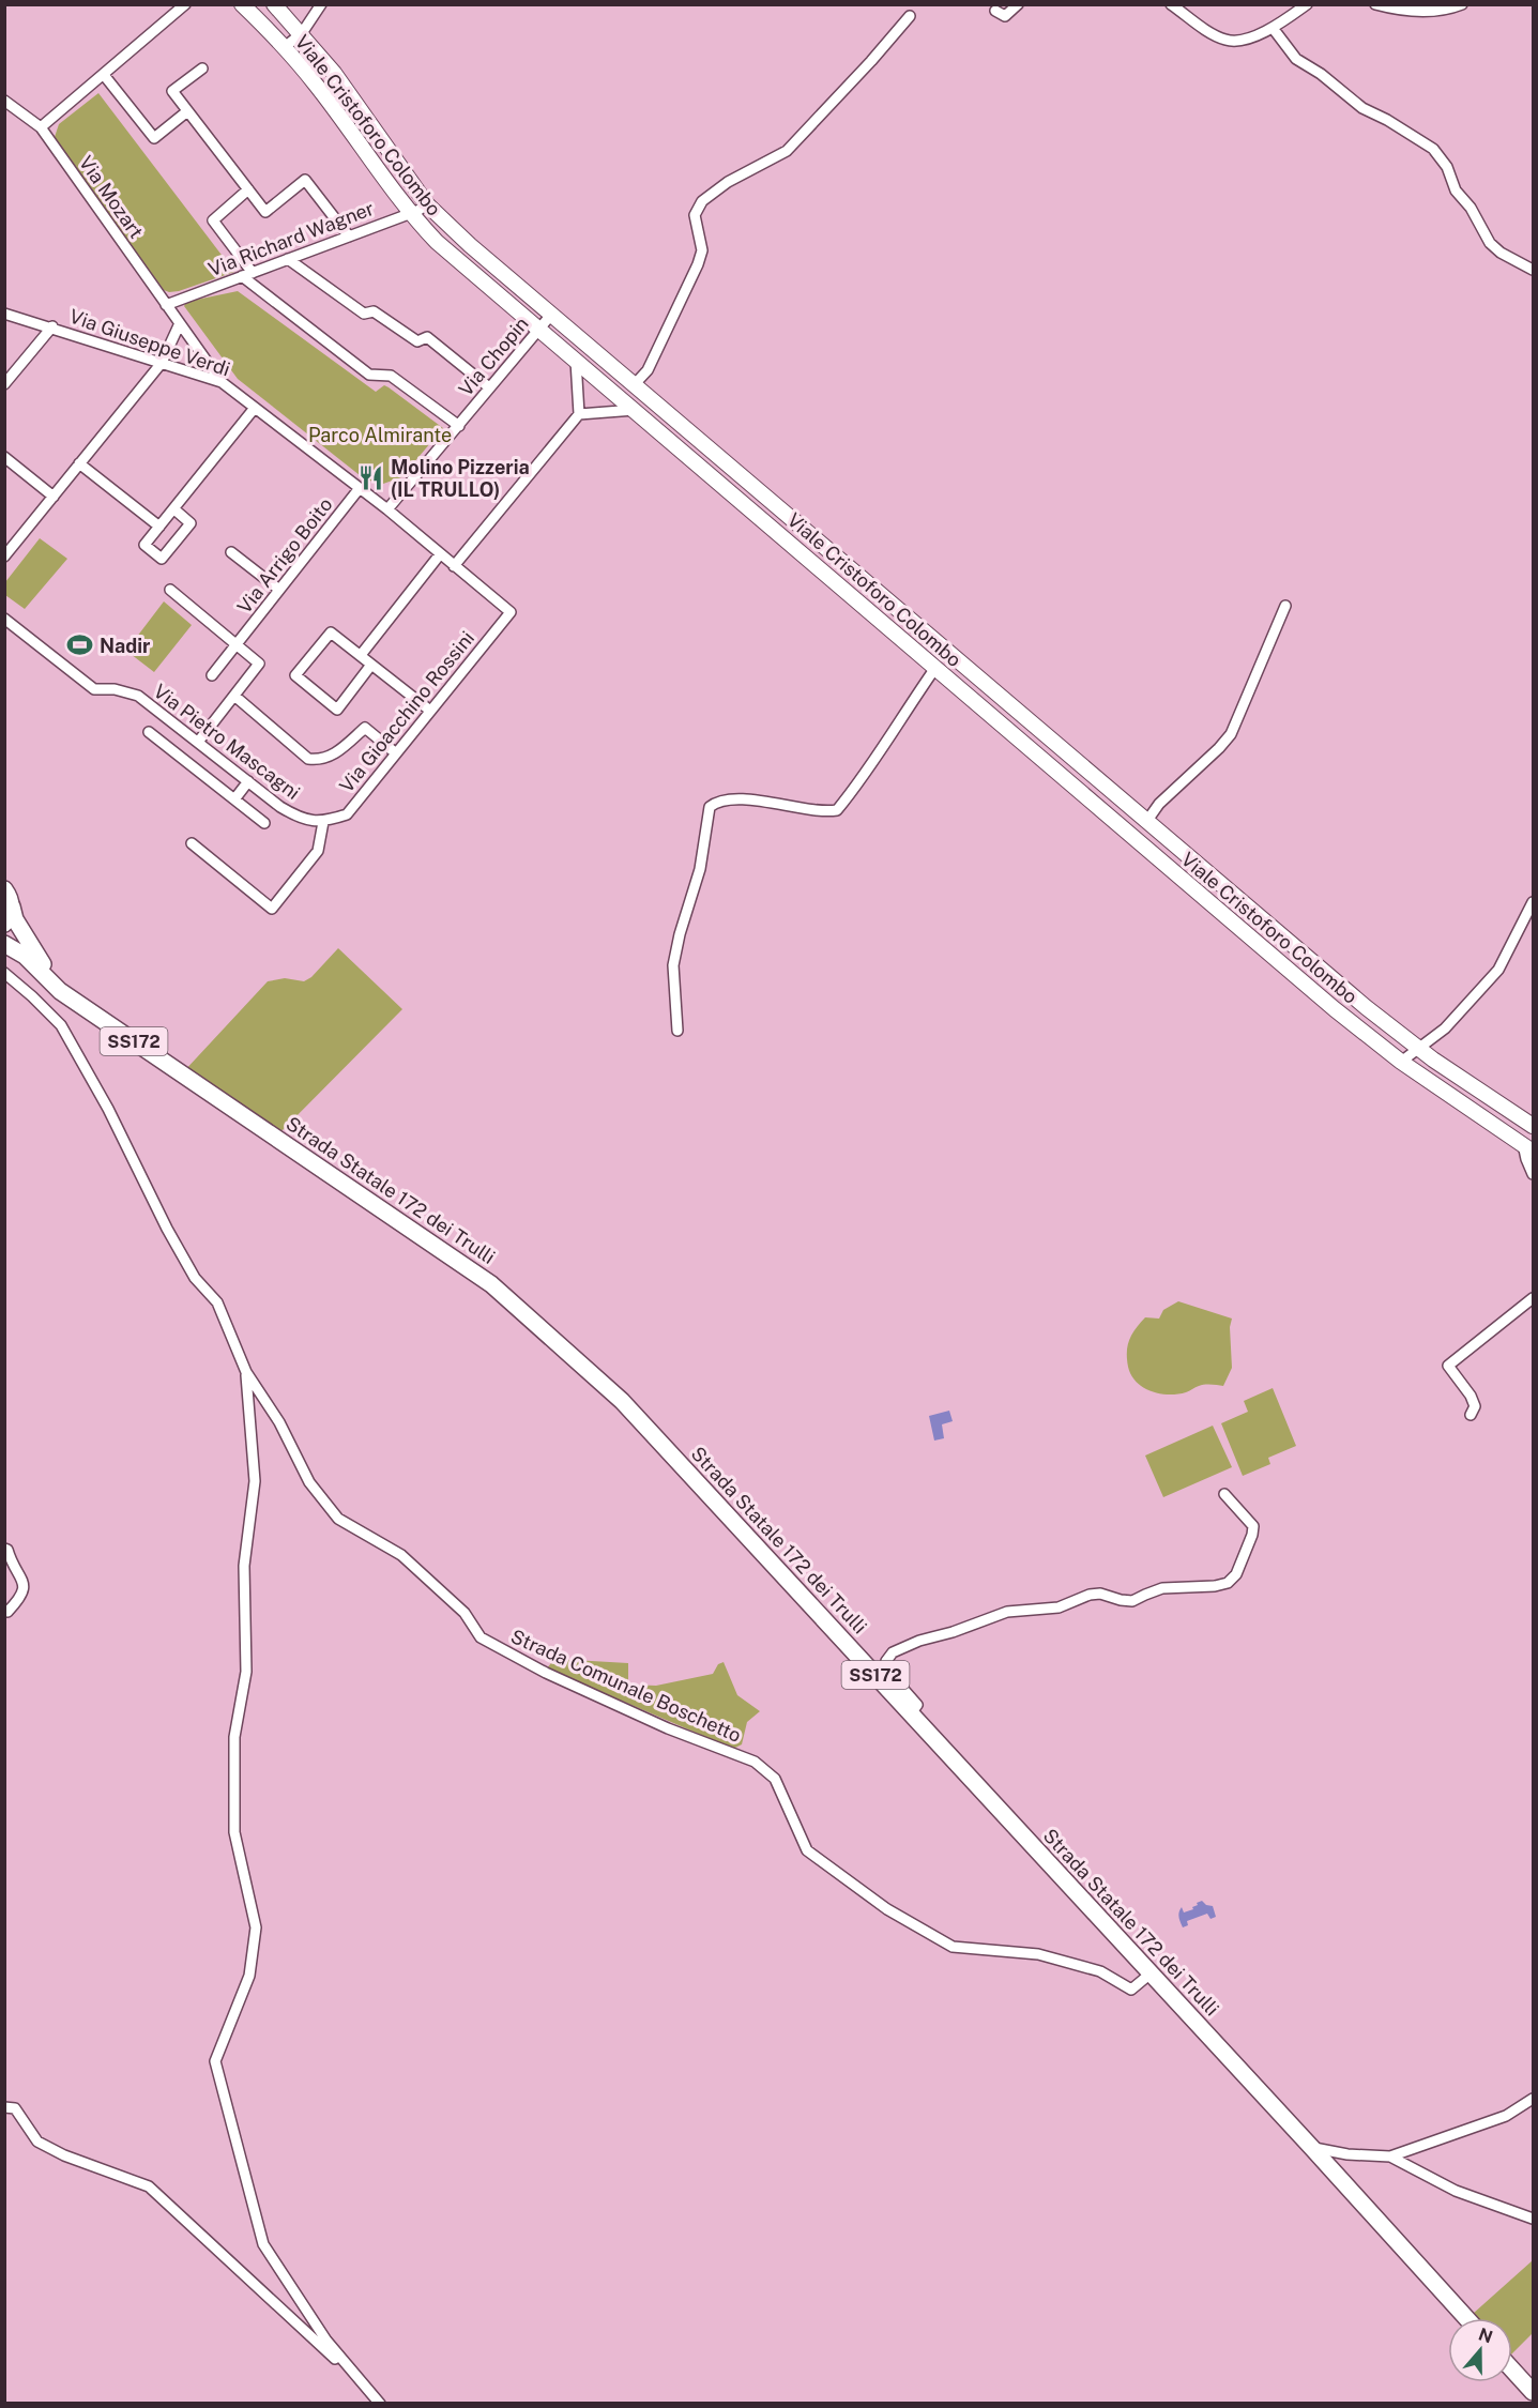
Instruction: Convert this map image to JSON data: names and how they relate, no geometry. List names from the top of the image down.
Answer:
{
  "streets": {
    "main road": ["Viale Cristoforo Colombo", "SS172", "Strada Statale 172 dei Trulli"],
    "street": [
      "Via Mozart",
      "Via Richard Wagner",
      "Via Giuseppe Verdi",
      "Via Chopin",
      "Via Arrigo Boito",
      "Via Gioacchino Rossini",
      "Via Pietro Mascagni",
      "Strada Comunale Boschetto"
    ]
  },
  "crossings": [
    ["Viale Cristoforo Colombo", "Via Richard Wagner"],
    ["Viale Cristoforo Colombo", "Via Chopin"],
    ["Via Mozart", "Via Richard Wagner"],
    ["Via Mozart", "Via Giuseppe Verdi"],
    ["Via Giuseppe Verdi", "Via Chopin"],
    ["Via Giuseppe Verdi", "Via Arrigo Boito"],
    ["Via Giuseppe Verdi", "Via Gioacchino Rossini"],
    ["Via Arrigo Boito", "Via Pietro Mascagni"],
    ["Via Gioacchino Rossini", "Via Pietro Mascagni"],
    ["Strada Statale 172 dei Trulli", "Strada Comunale Boschetto"]
  ],
  "parks": ["Parco Almirante"],
  "places": {
    "restaurant": ["Molino Pizzeria (IL TRULLO)"],
    "sports": ["Nadir"]
  },
  "north": "top"
}
